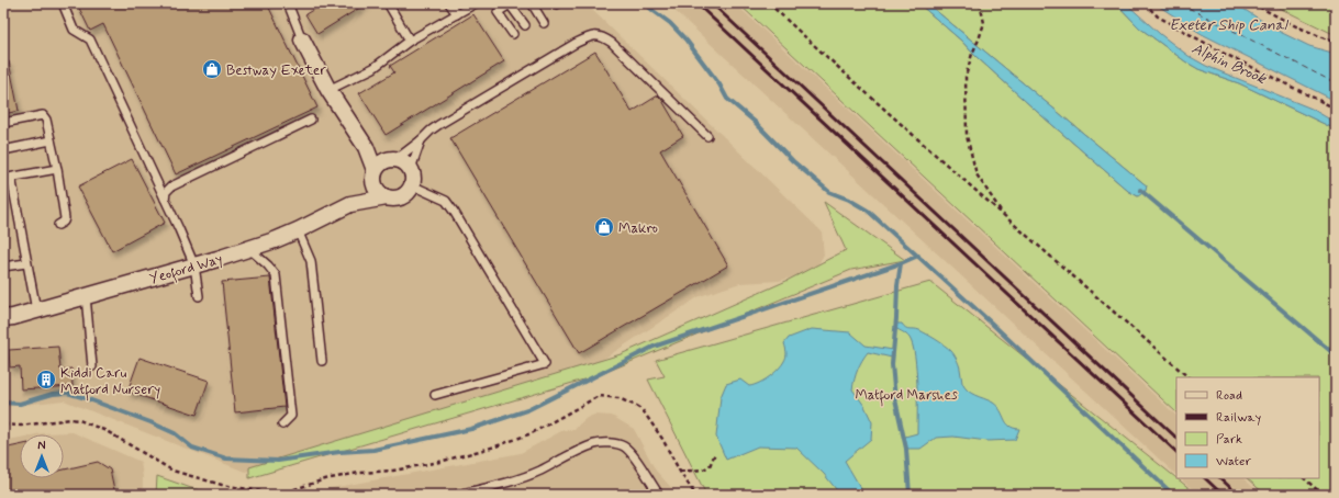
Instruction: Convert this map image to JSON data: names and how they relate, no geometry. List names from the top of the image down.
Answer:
{
  "streets": {
    "street": ["Yeoford Way"]
  },
  "water": ["Exeter Ship Canal", "Alphin Brook"],
  "parks": ["Matford Marshes"],
  "places": {
    "shop": ["Bestway Exeter", "Makro"],
    "building": ["Kiddi Caru Matford Nursery"]
  },
  "legend": [
    "Road",
    "Railway",
    "Park",
    "Water"
  ],
  "north": "top"
}
